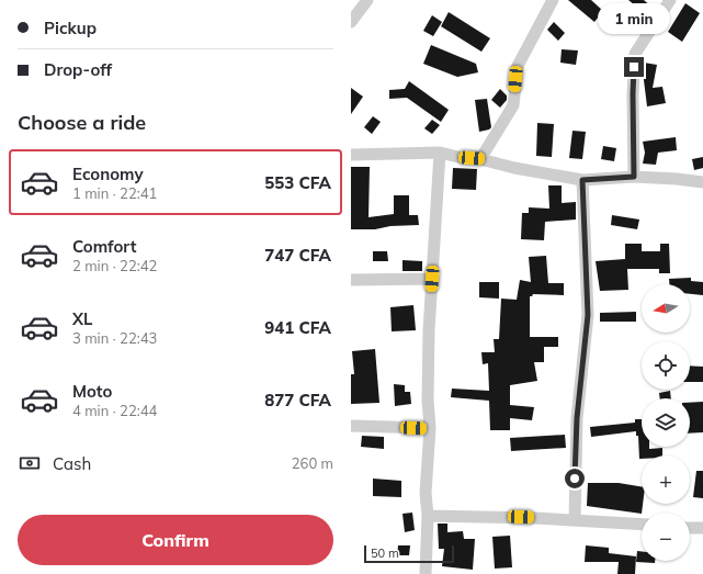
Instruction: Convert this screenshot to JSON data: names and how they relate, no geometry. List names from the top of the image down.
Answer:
{
  "scale_bar": "50 m",
  "north": "left",
  "page": {
    "banner": ["Pickup", "Drop-off"],
    "bubble": "1 min",
    "heading": "Choose a ride",
    "list": [
      {
        "name": "Economy",
        "note": "1 min · 22:41",
        "value": "553 CFA"
      },
      {
        "name": "Comfort",
        "note": "2 min · 22:42",
        "value": "747 CFA"
      },
      {
        "name": "XL",
        "note": "3 min · 22:43",
        "value": "941 CFA"
      },
      {
        "name": "Moto",
        "note": "4 min · 22:44",
        "value": "877 CFA"
      }
    ],
    "map_buttons": ["+", "−"],
    "pay": ["Cash", "260 m"],
    "buttons": "Confirm",
    "scale": "50 m"
  }
}
